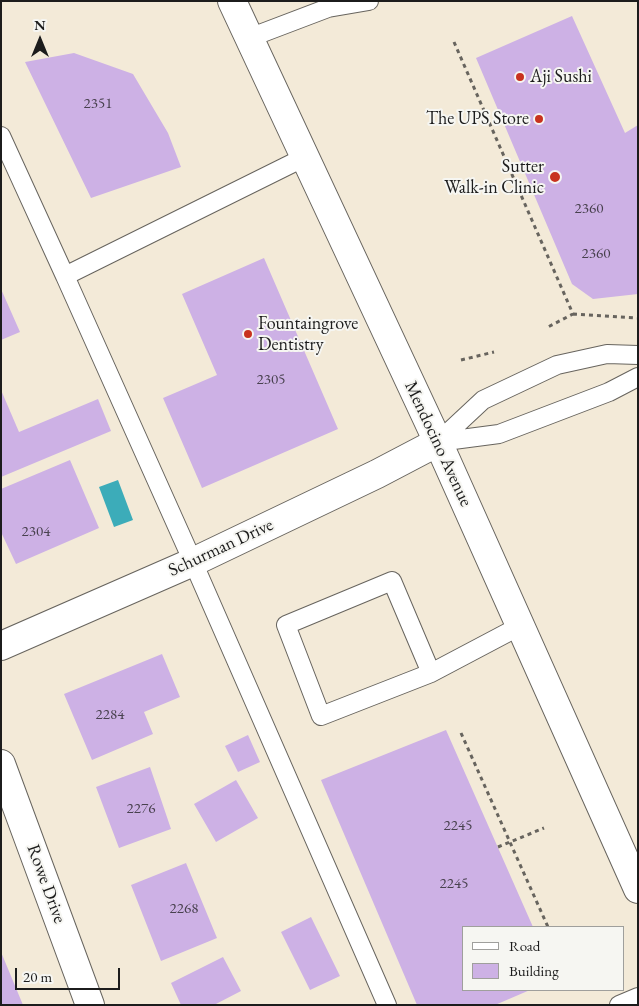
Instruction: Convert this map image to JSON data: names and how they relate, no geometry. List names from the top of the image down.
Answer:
{
  "streets": {
    "main road": ["Mendocino Avenue", "Schurman Drive", "Rowe Drive"]
  },
  "crossings": [
    ["Mendocino Avenue", "Schurman Drive"]
  ],
  "places": [
    "Aji Sushi",
    "The UPS Store",
    "Sutter Walk-in Clinic",
    "Fountaingrove Dentistry"
  ],
  "house_numbers": [
    "2351",
    "2360",
    "2360",
    "2305",
    "2304",
    "2284",
    "2276",
    "2245",
    "2245",
    "2268"
  ],
  "legend": ["Road", "Building"],
  "scale_bar": "20 m",
  "north": "top"
}
